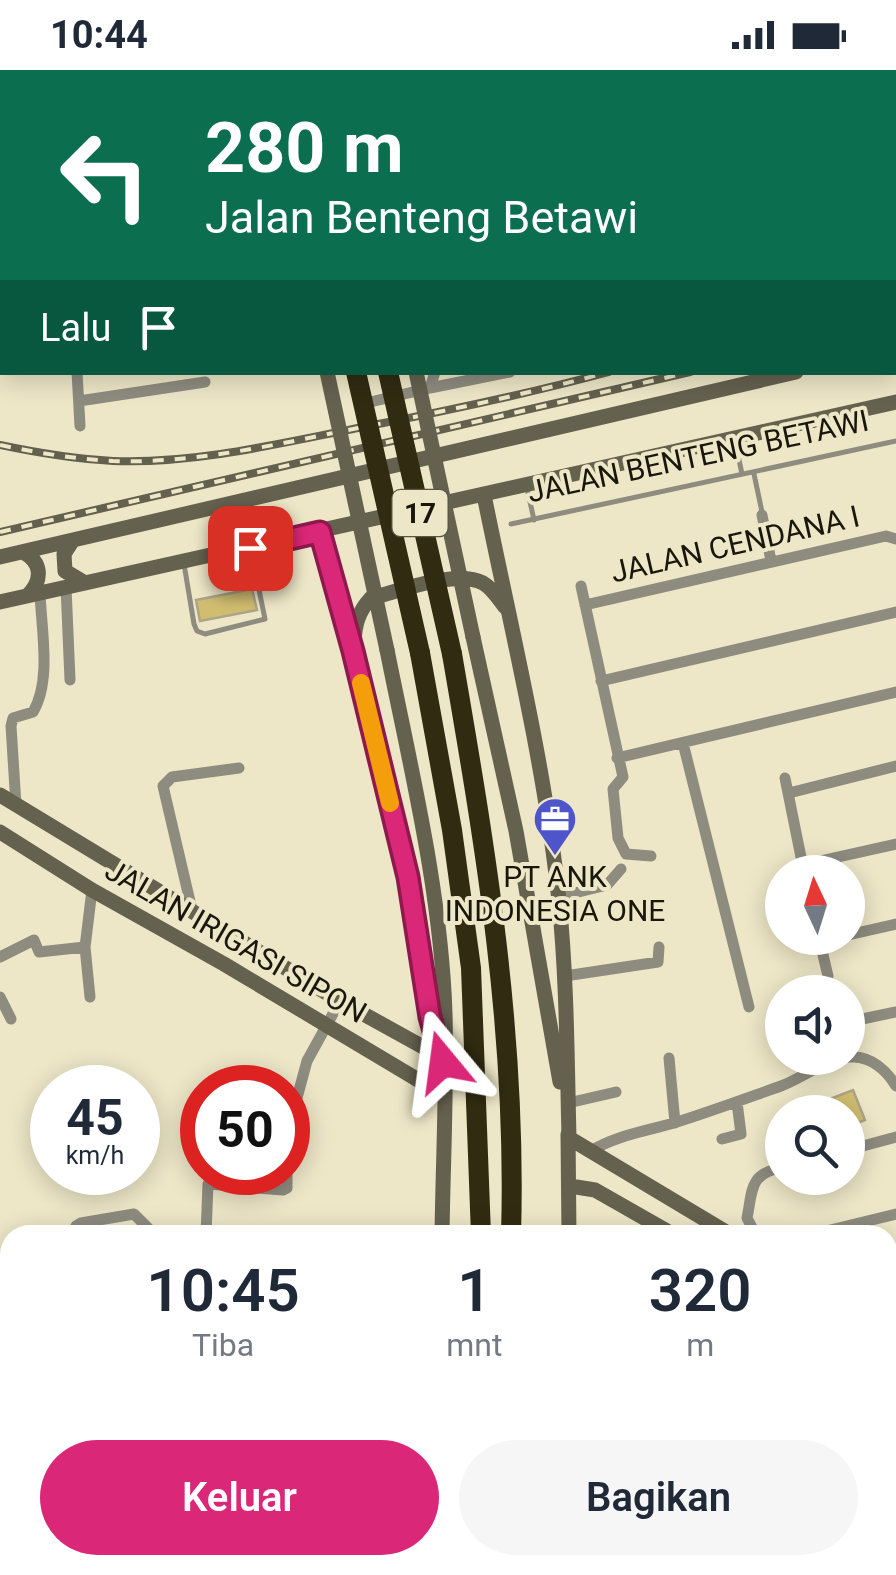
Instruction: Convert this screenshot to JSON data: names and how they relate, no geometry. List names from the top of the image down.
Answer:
{
  "streets": {
    "highway": ["17"],
    "main road": ["JALAN BENTENG BETAWI", "JALAN IRIGASI SIPON"],
    "street": ["JALAN CENDANA I"]
  },
  "places": {
    "office": ["PT ANK INDONESIA ONE"]
  },
  "north": "top",
  "page": {
    "status": "10:44",
    "turn": ["280 m", "Jalan Benteng Betawi"],
    "then": "Lalu",
    "speed": "45 km/h",
    "limit": "50",
    "eta": [
      "10:45",
      "Tiba",
      "1",
      "mnt",
      "320",
      "m"
    ],
    "buttons": ["Keluar", "Bagikan"]
  }
}
